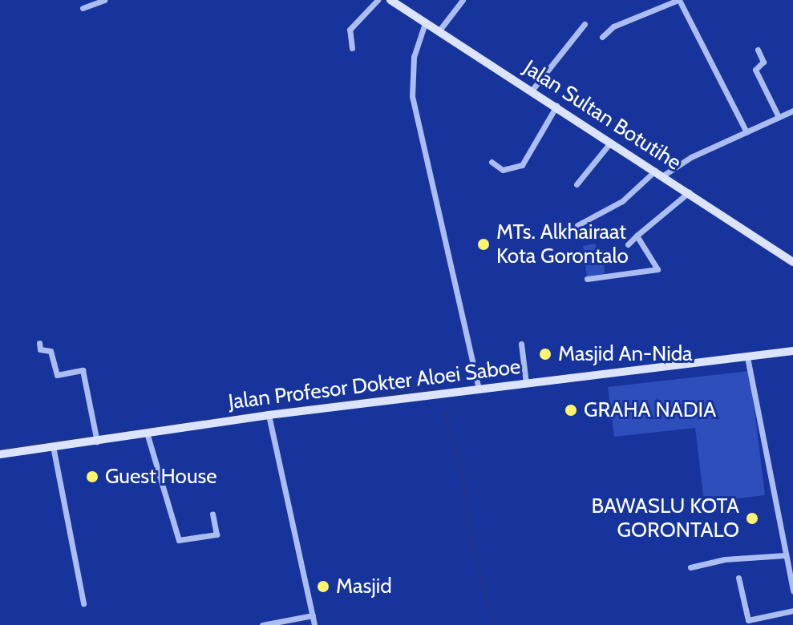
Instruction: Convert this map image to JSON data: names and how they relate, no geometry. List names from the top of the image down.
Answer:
{
  "streets": {
    "street": ["Jalan Sultan Botutihe", "Jalan Profesor Dokter Aloei Saboe"]
  },
  "places": [
    "MTs. Alkhairaat Kota Gorontalo",
    "Masjid An-Nida",
    "GRAHA NADIA",
    "Guest House",
    "BAWASLU KOTA GORONTALO",
    "Masjid"
  ]
}
